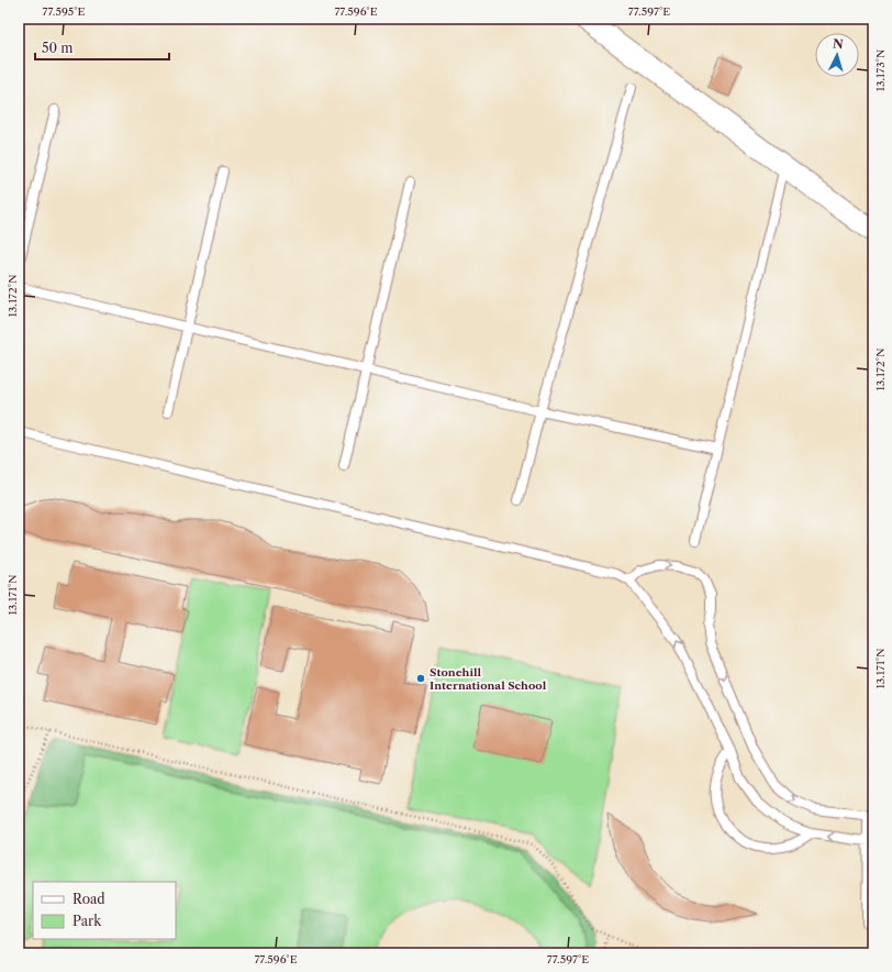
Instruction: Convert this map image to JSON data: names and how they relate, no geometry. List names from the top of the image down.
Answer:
{
  "places": ["Stonehill International School"],
  "legend": ["Road", "Park"],
  "scale_bar": "50 m",
  "north": "top",
  "coordinates": [
    "77.595°E",
    "77.596°E",
    "77.597°E",
    "13.173°N",
    "13.172°N",
    "13.171°N"
  ]
}
